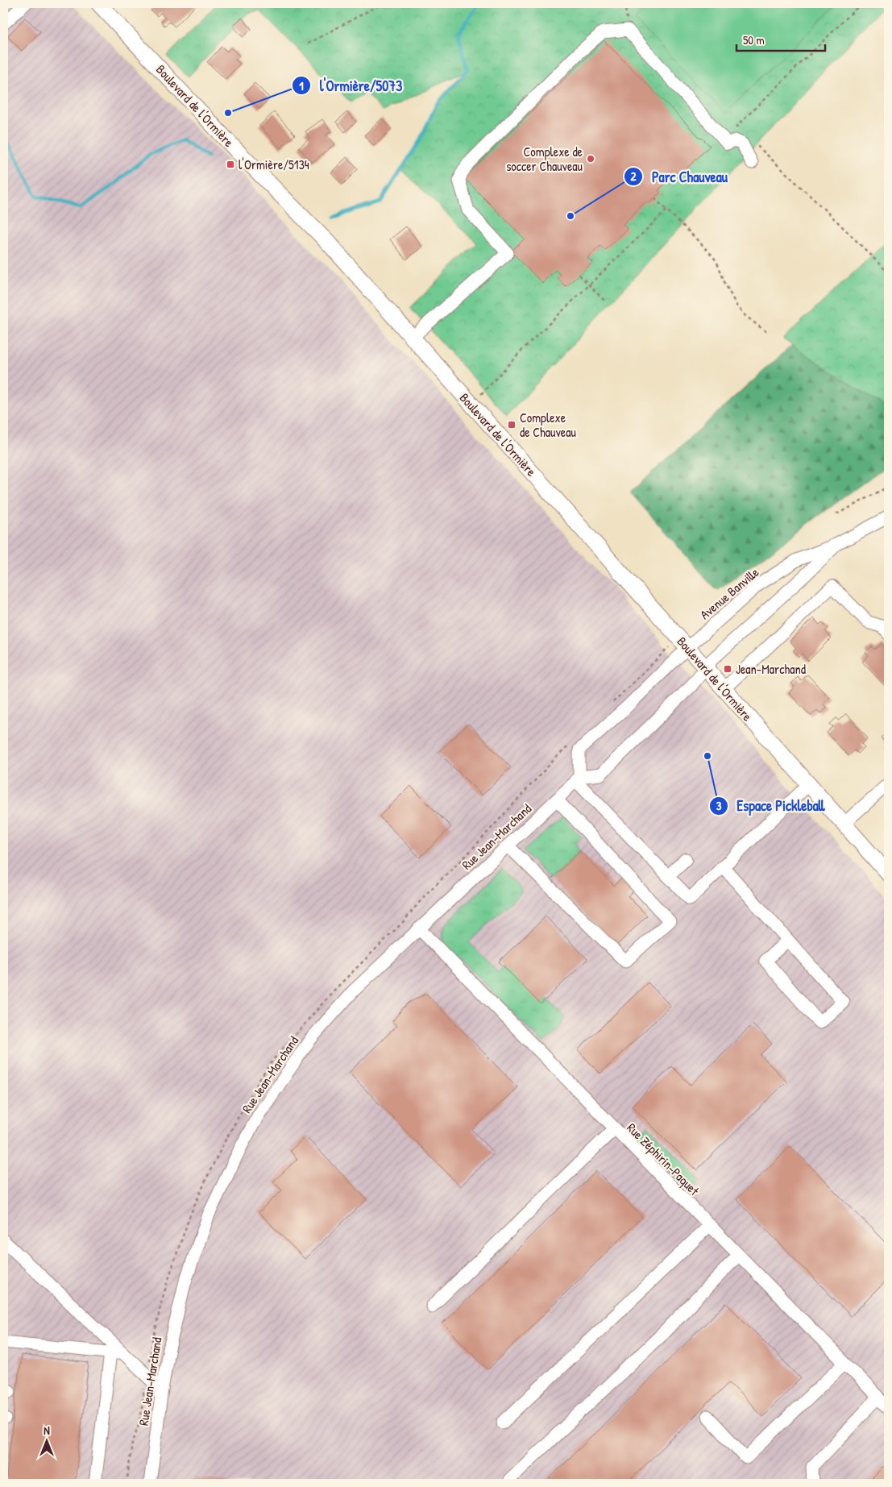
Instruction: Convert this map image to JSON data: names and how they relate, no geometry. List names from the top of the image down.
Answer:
{
  "streets": {
    "main road": ["Boulevard de l'Ormière"],
    "street": ["Avenue Banville", "Rue Jean-Marchand", "Rue Zéphirin-Paquet"]
  },
  "crossings": [
    ["Boulevard de l'Ormière", "Avenue Banville"],
    ["Rue Jean-Marchand", "Rue Zéphirin-Paquet"]
  ],
  "places": {
    "other": [
      "l'Ormière/5073",
      "Complexe de soccer Chauveau",
      "Parc Chauveau",
      "Espace Pickleball"
    ],
    "transit": ["l'Ormière/5134", "Complexe de Chauveau", "Jean-Marchand"]
  },
  "scale_bar": "50 m",
  "north": "top"
}
